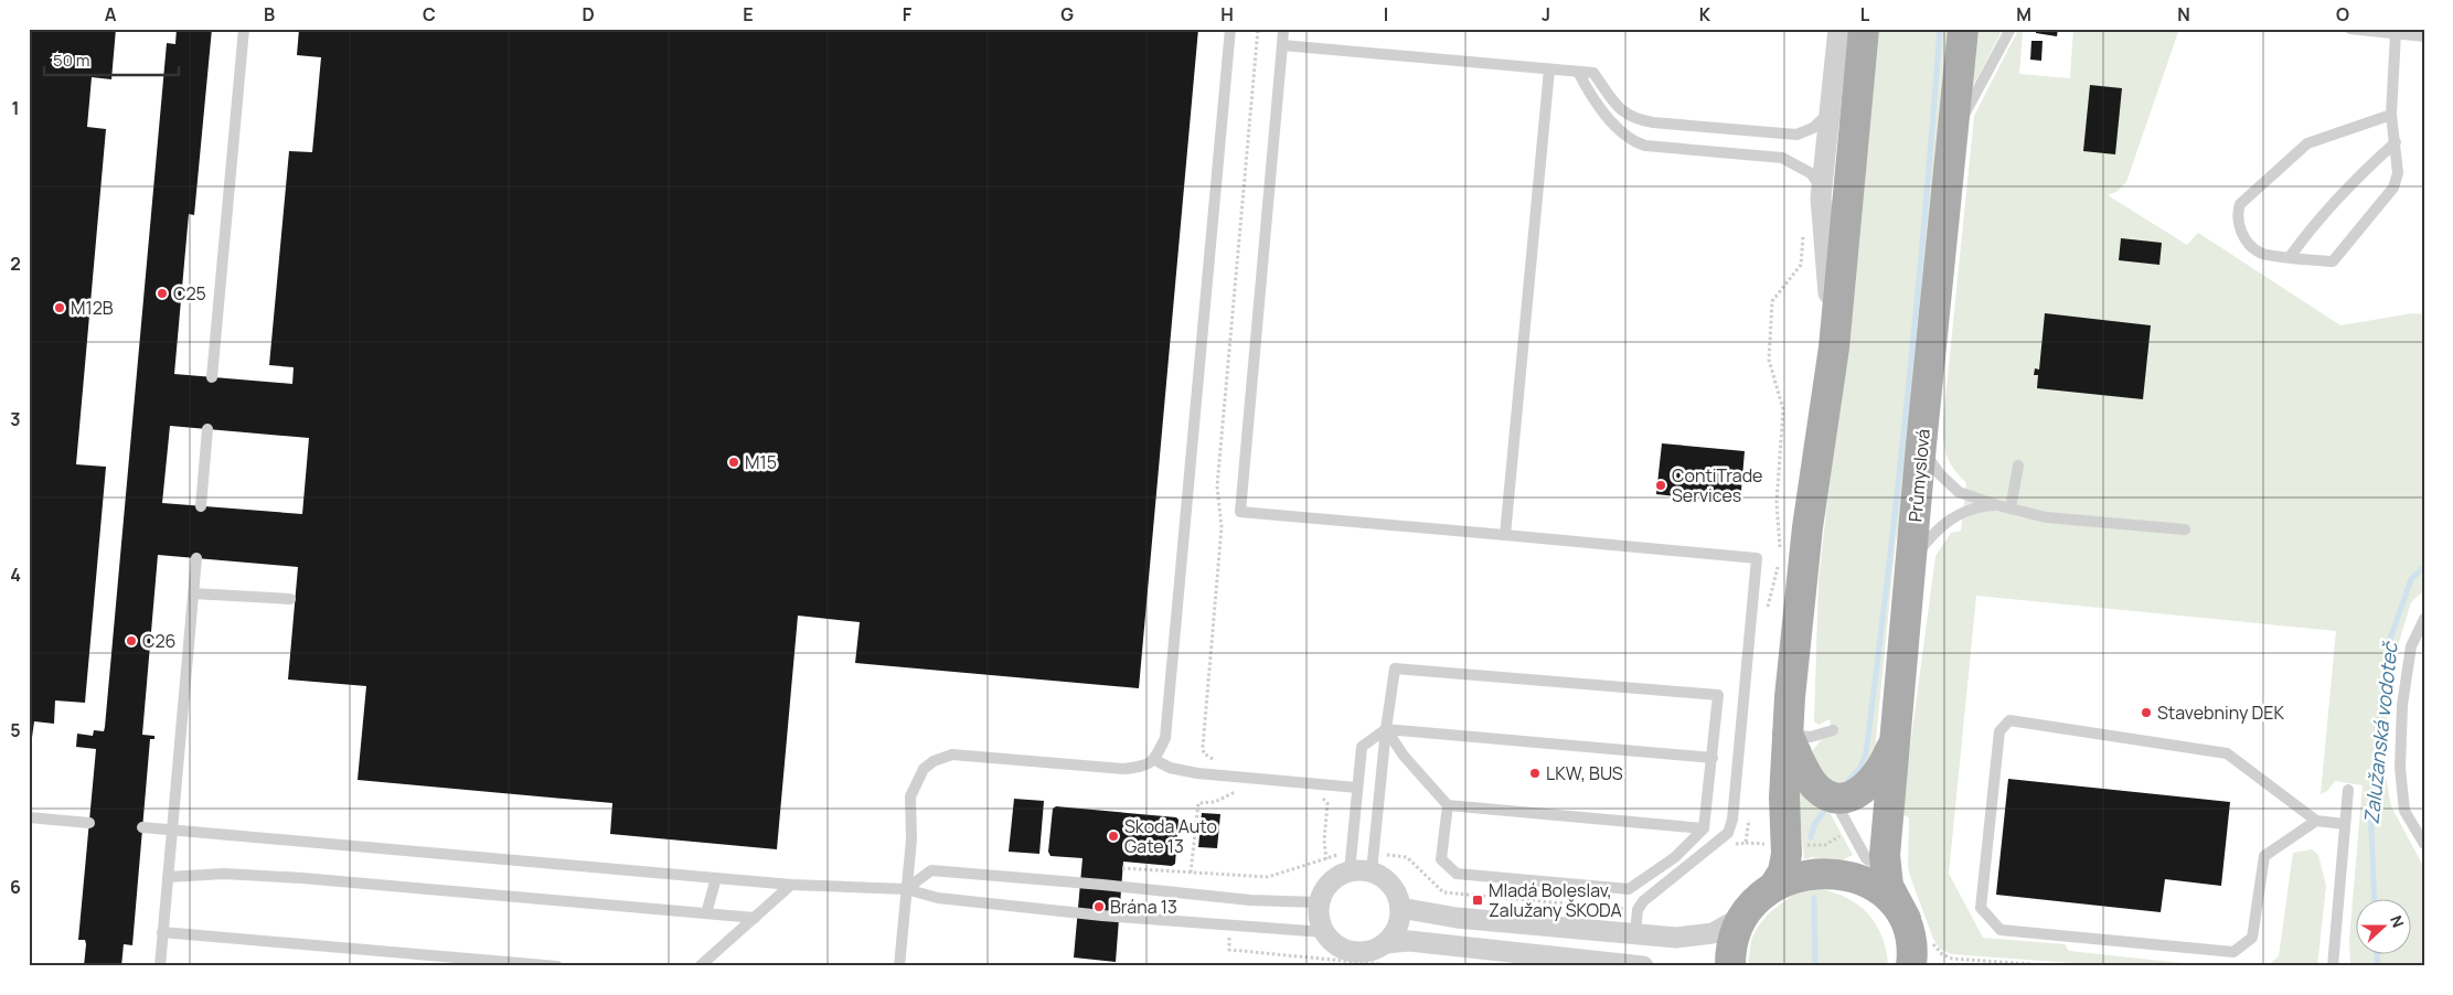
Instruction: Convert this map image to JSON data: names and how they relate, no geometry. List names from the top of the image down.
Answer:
{
  "streets": {
    "main road": ["Průmyslová"]
  },
  "water": ["Zalužanská vodoteč"],
  "places": {
    "other": [
      "C25",
      "M12B",
      "M15",
      "ContiTrade Services",
      "C26",
      "Stavebniny DEK",
      "LKW, BUS",
      "Skoda Auto Gate 13",
      "Brána 13"
    ],
    "transit": ["Mladá Boleslav, Zalužany ŠKODA"]
  },
  "scale_bar": "50 m",
  "north": "right",
  "grid": {
    "columns": [
      "A",
      "B",
      "C",
      "D",
      "E",
      "F",
      "G",
      "H",
      "I",
      "J",
      "K",
      "L",
      "M",
      "N",
      "O"
    ],
    "rows": [
      "1",
      "2",
      "3",
      "4",
      "5",
      "6"
    ]
  }
}
